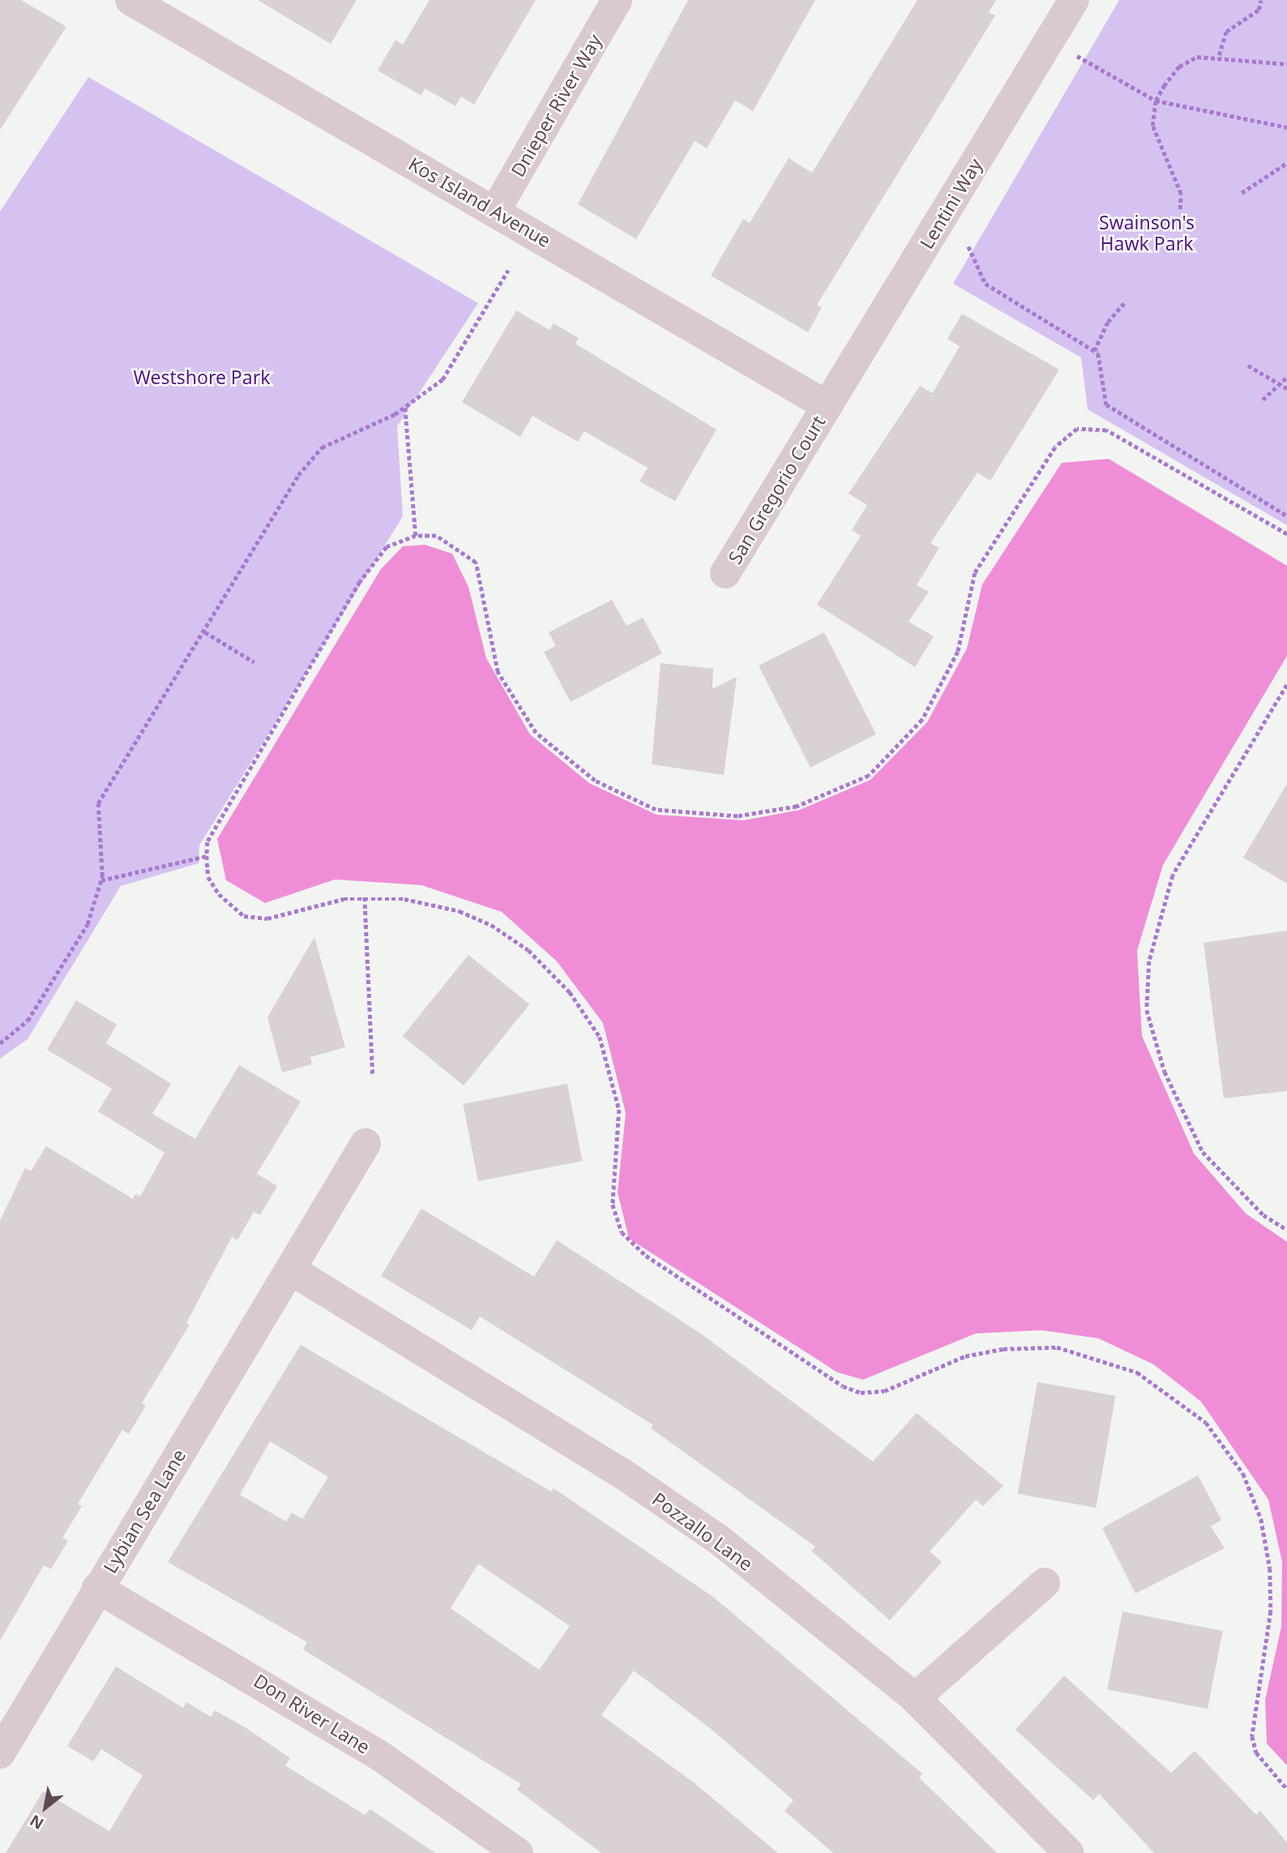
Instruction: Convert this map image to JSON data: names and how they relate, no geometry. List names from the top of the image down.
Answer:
{
  "streets": {
    "street": [
      "Dnieper River Way",
      "Kos Island Avenue",
      "Lentini Way",
      "San Gregorio Court",
      "Lybian Sea Lane",
      "Pozzallo Lane",
      "Don River Lane"
    ]
  },
  "crossings": [
    ["Dnieper River Way", "Kos Island Avenue"],
    ["Kos Island Avenue", "Lentini Way"],
    ["Kos Island Avenue", "San Gregorio Court"],
    ["Lentini Way", "San Gregorio Court"],
    ["Lybian Sea Lane", "Pozzallo Lane"],
    ["Lybian Sea Lane", "Don River Lane"]
  ],
  "parks": ["Swainson's Hawk Park", "Westshore Park"],
  "north": "bottom left"
}
